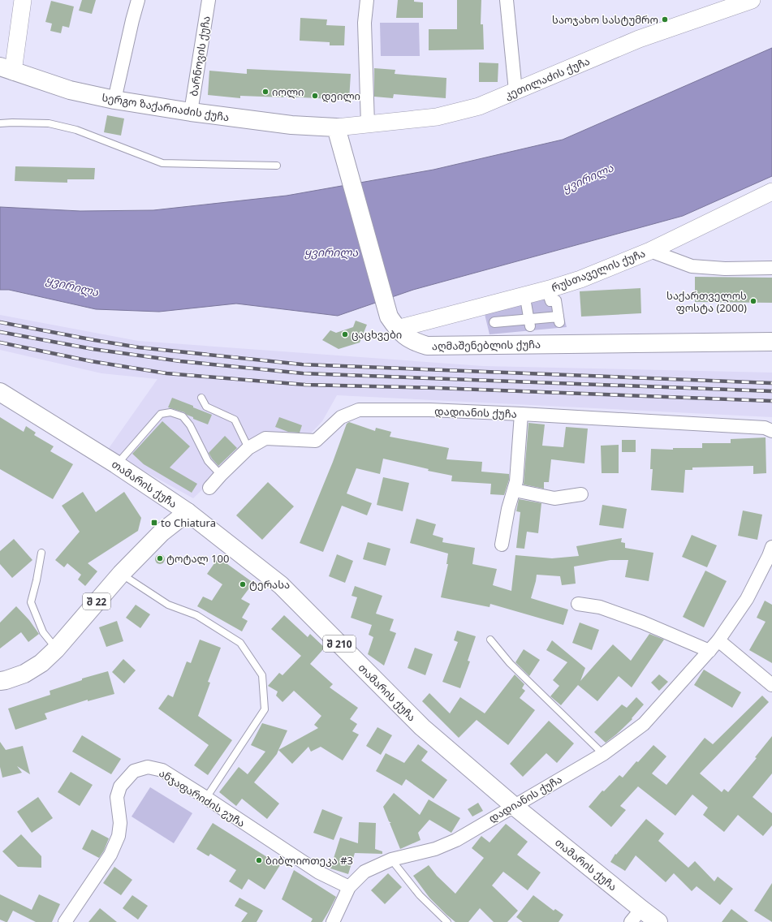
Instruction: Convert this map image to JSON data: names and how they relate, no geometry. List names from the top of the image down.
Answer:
{
  "streets": {
    "main road": [
      "სერგო ზაქარიაძის ქუჩა",
      "აღმაშენებლის ქუჩა",
      "თამარის ქუჩა",
      "შ 22",
      "შ 210"
    ],
    "street": [
      "ბარნოვის ქუჩა",
      "კეთილაძის ქუჩა",
      "რუსთაველის ქუჩა",
      "დადიანის ქუჩა",
      "ანჯაფარიძის ჷუჩა"
    ]
  },
  "crossings": [
    ["ბარნოვის ქუჩა", "სერგო ზაქარიაძის ქუჩა"],
    ["კეთილაძის ქუჩა", "სერგო ზაქარიაძის ქუჩა"],
    ["რუსთაველის ქუჩა", "აღმაშენებლის ქუჩა"],
    ["დადიანის ქუჩა", "თამარის ქუჩა"],
    ["დადიანის ქუჩა", "ანჯაფარიძის ჷუჩა"],
    ["თამარის ქუჩა", "შ 22"]
  ],
  "water": ["ყვირილა"],
  "places": {
    "other": [
      "საოჯახო სასტუმრო",
      "იოლი",
      "დეილი",
      "საქართველოს ფოსტა (2000)",
      "ცაცხვები",
      "ტოტალ 100",
      "ტერასა",
      "ბიბლიოთეკა #3"
    ],
    "transit": ["to Chiatura"]
  }
}
